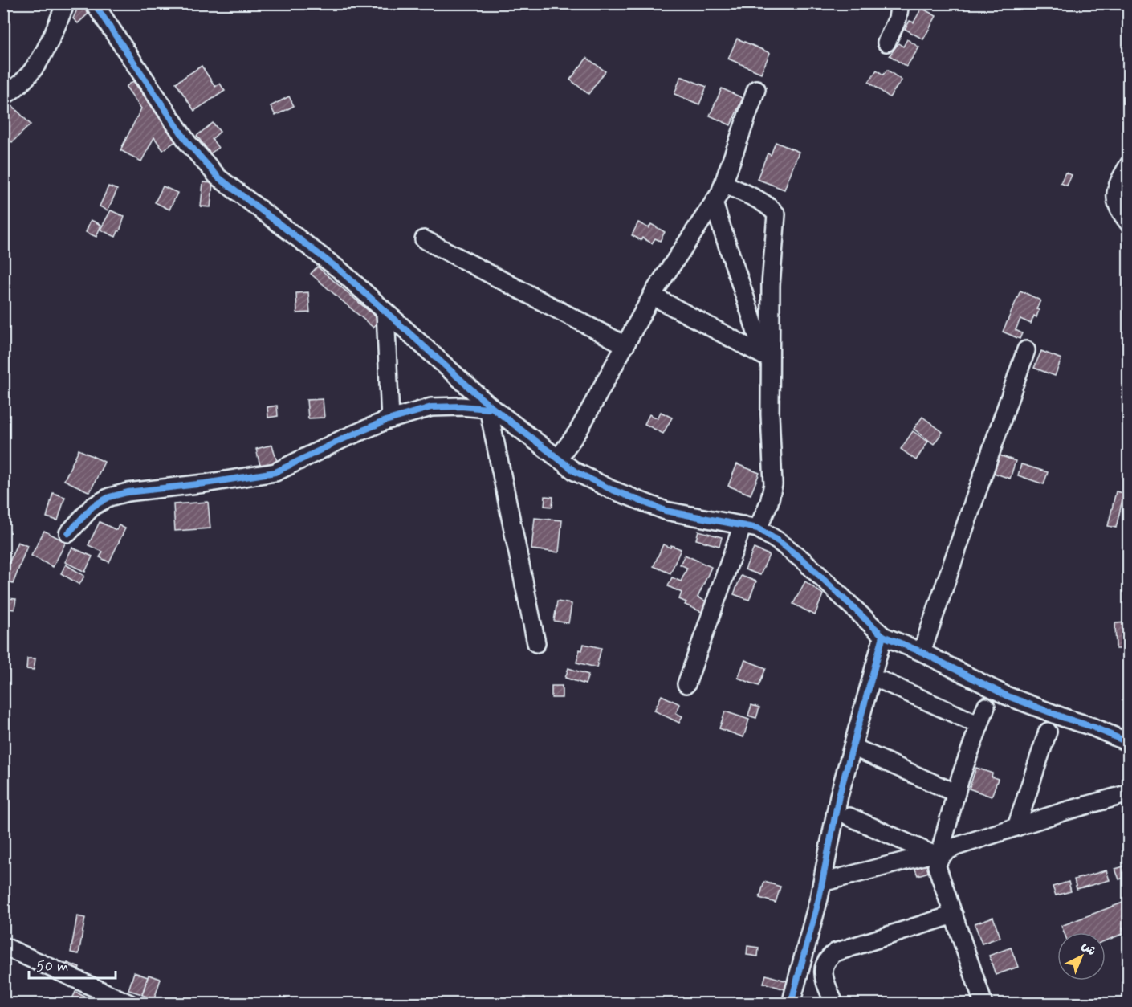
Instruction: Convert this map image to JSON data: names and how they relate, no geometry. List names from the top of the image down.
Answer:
{
  "scale_bar": "50 m",
  "north": "top right"
}
